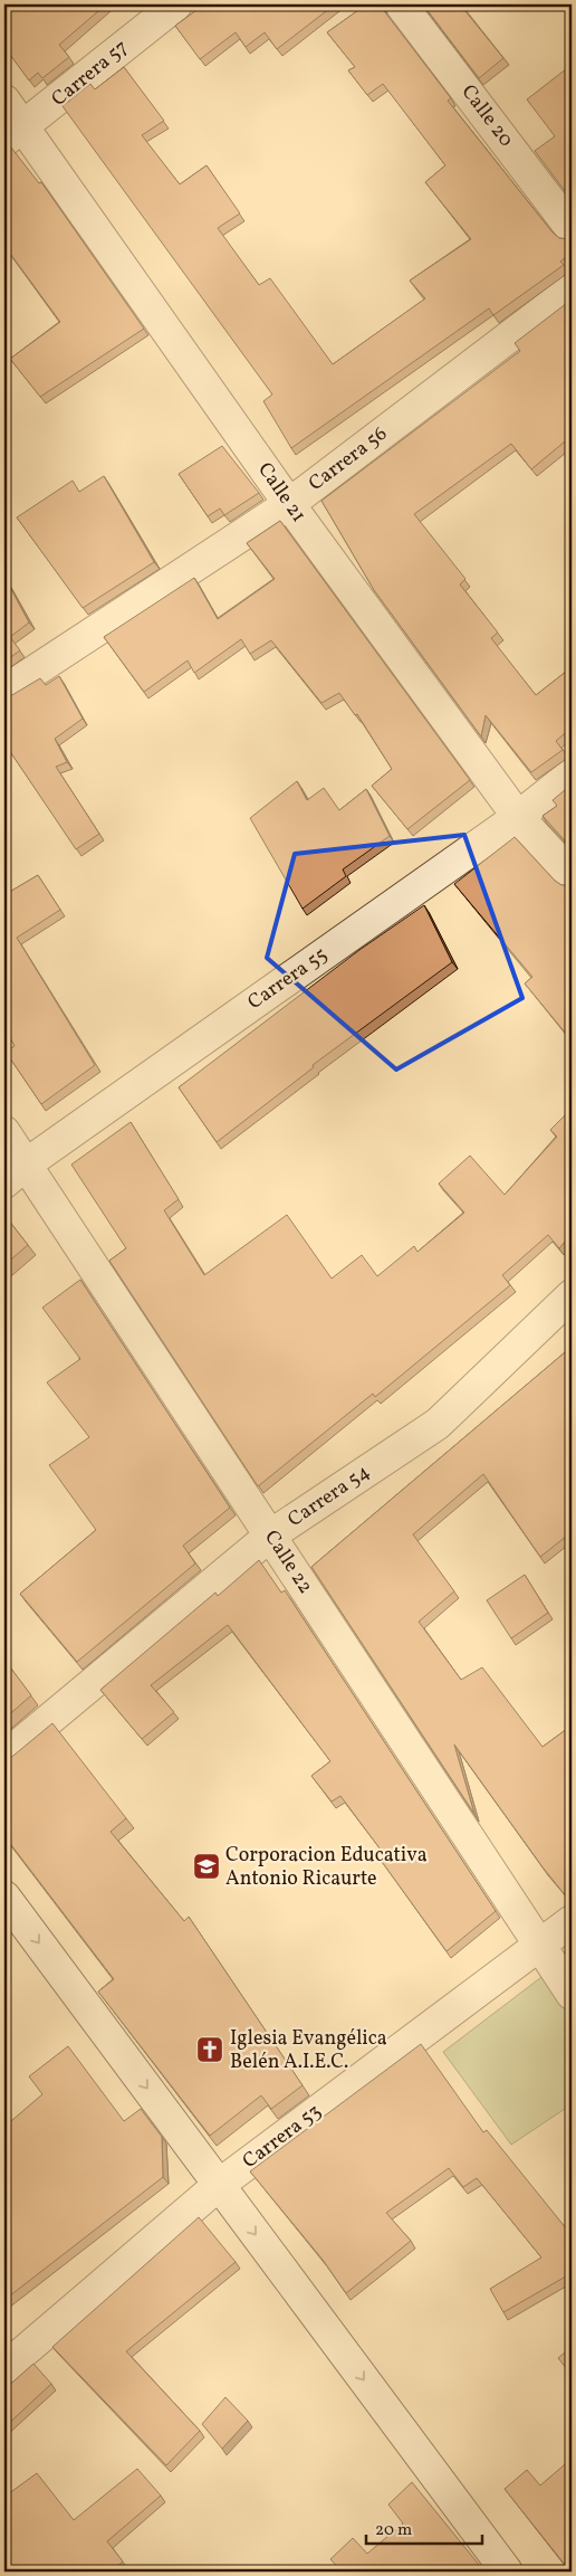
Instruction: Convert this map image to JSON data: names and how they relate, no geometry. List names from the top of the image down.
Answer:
{
  "streets": {
    "street": [
      "Carrera 57",
      "Calle 20",
      "Carrera 56",
      "Calle 21",
      "Carrera 55",
      "Carrera 54",
      "Calle 22",
      "Carrera 53"
    ]
  },
  "crossings": [
    ["Carrera 57", "Calle 21"],
    ["Carrera 56", "Calle 21"],
    ["Calle 21", "Carrera 55"],
    ["Carrera 55", "Calle 22"],
    ["Carrera 54", "Calle 22"],
    ["Calle 22", "Carrera 53"]
  ],
  "places": {
    "school or university": ["Corporacion Educativa Antonio Ricaurte"],
    "church": ["Iglesia Evangélica Belén A.I.E.C."]
  },
  "scale_bar": "20 m"
}
